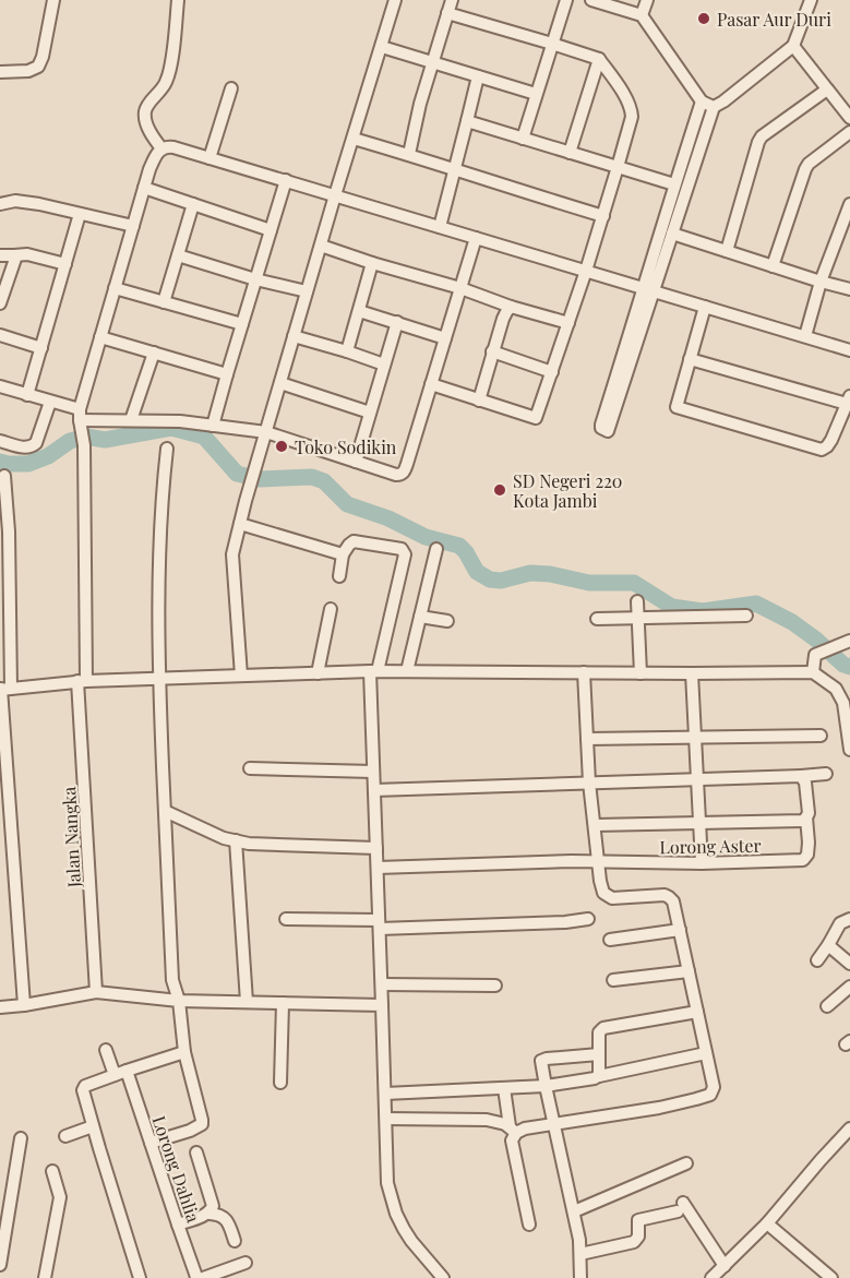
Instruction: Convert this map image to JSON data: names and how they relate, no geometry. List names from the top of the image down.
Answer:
{
  "streets": {
    "street": ["Jalan Nangka", "Lorong Aster", "Lorong Dahlia"]
  },
  "places": ["Pasar Aur Duri", "Toko Sodikin", "SD Negeri 220 Kota Jambi"]
}
